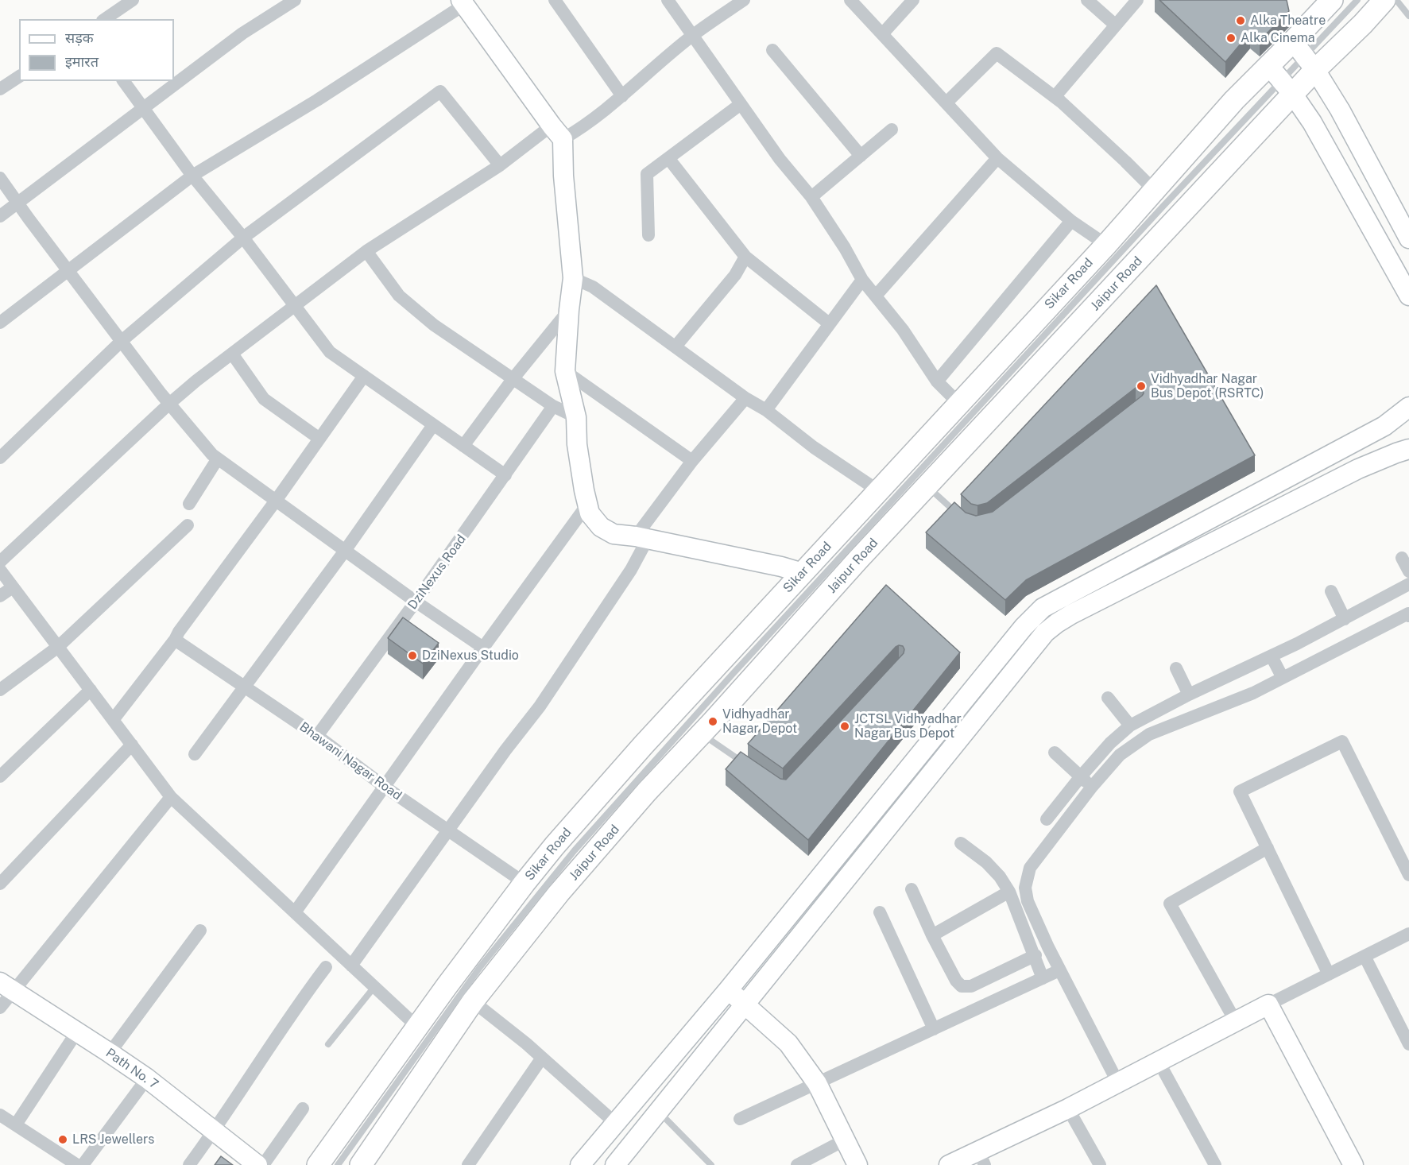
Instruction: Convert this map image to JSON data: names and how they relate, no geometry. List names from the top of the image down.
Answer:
{
  "streets": {
    "main road": ["Sikar Road", "Jaipur Road"],
    "street": ["DziNexus Road", "Bhawani Nagar Road", "Path No. 7"]
  },
  "crossings": [
    ["Sikar Road", "Jaipur Road"],
    ["Sikar Road", "Bhawani Nagar Road"],
    ["DziNexus Road", "Bhawani Nagar Road"]
  ],
  "places": [
    "Alka Theatre",
    "Alka Cinema",
    "Vidhyadhar Nagar Bus Depot (RSRTC)",
    "DziNexus Studio",
    "Vidhyadhar Nagar Depot",
    "JCTSL Vidhyadhar Nagar Bus Depot",
    "LRS Jewellers"
  ],
  "legend": ["सड़क", "इमारत"]
}
